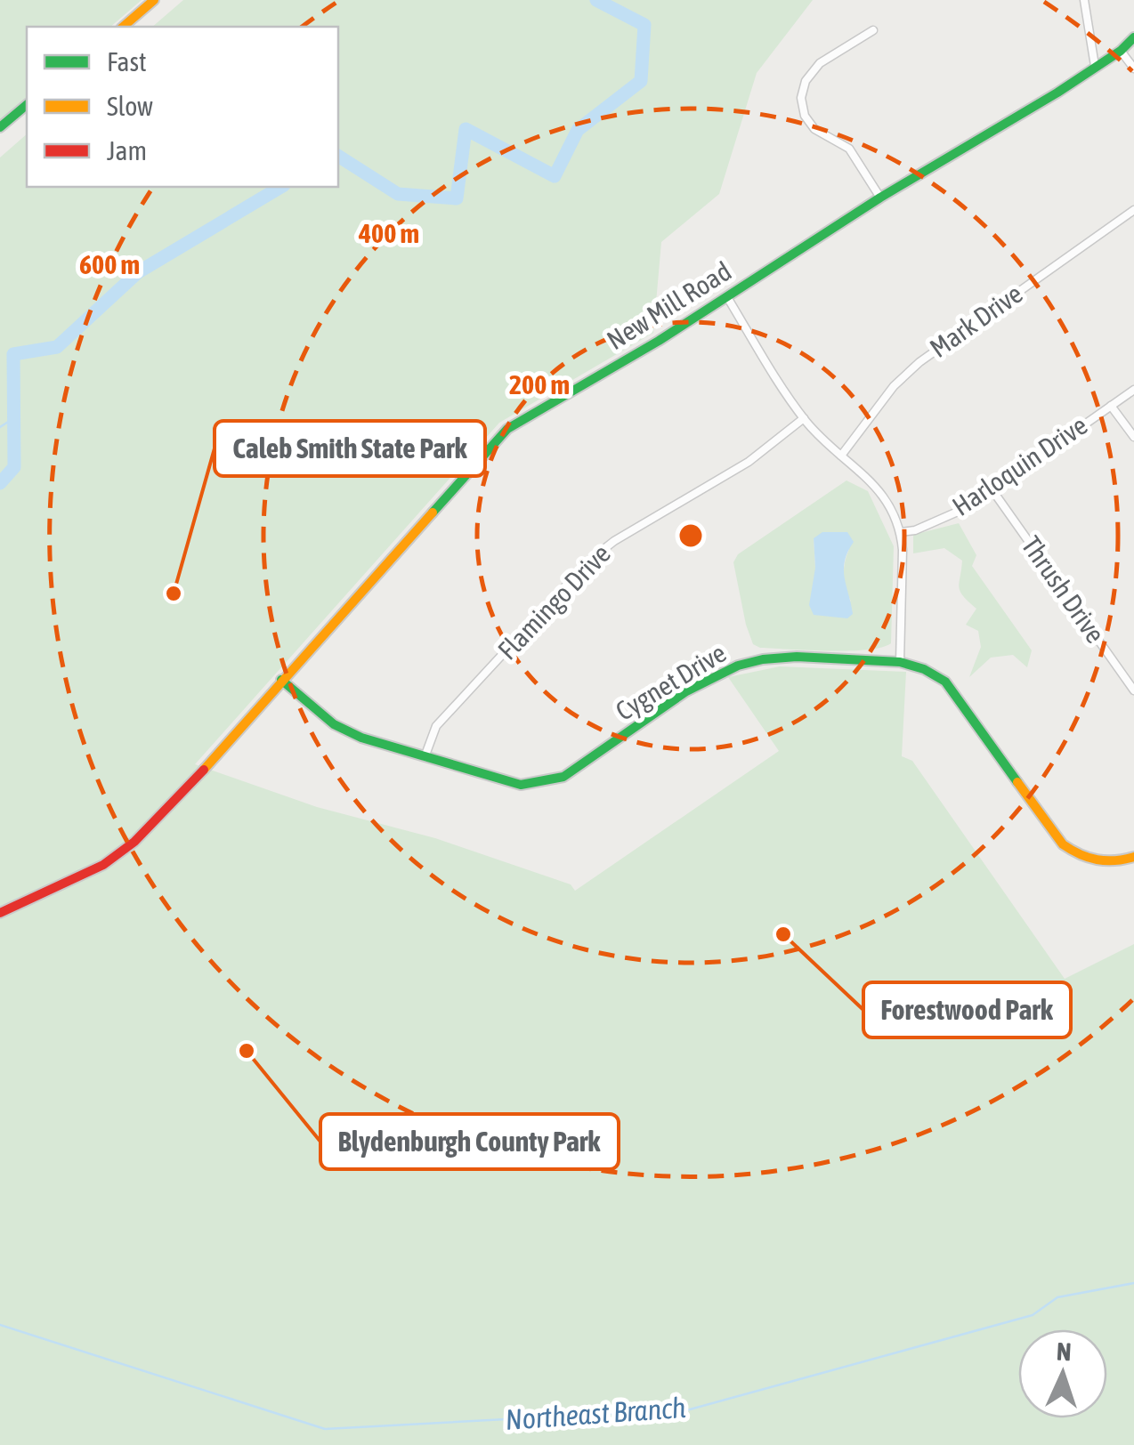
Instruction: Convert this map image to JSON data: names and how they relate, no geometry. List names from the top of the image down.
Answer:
{
  "streets": {
    "street": [
      "New Mill Road",
      "Mark Drive",
      "Harloquin Drive",
      "Thrush Drive",
      "Flamingo Drive",
      "Cygnet Drive"
    ]
  },
  "crossings": [
    ["New Mill Road", "Cygnet Drive"],
    ["Harloquin Drive", "Thrush Drive"],
    ["Flamingo Drive", "Cygnet Drive"]
  ],
  "water": ["Northeast Branch"],
  "places": ["Caleb Smith State Park", "Forestwood Park", "Blydenburgh County Park"],
  "legend": ["Fast", "Slow", "Jam"],
  "north": "top",
  "rings": ["400 m", "600 m", "200 m"]
}
